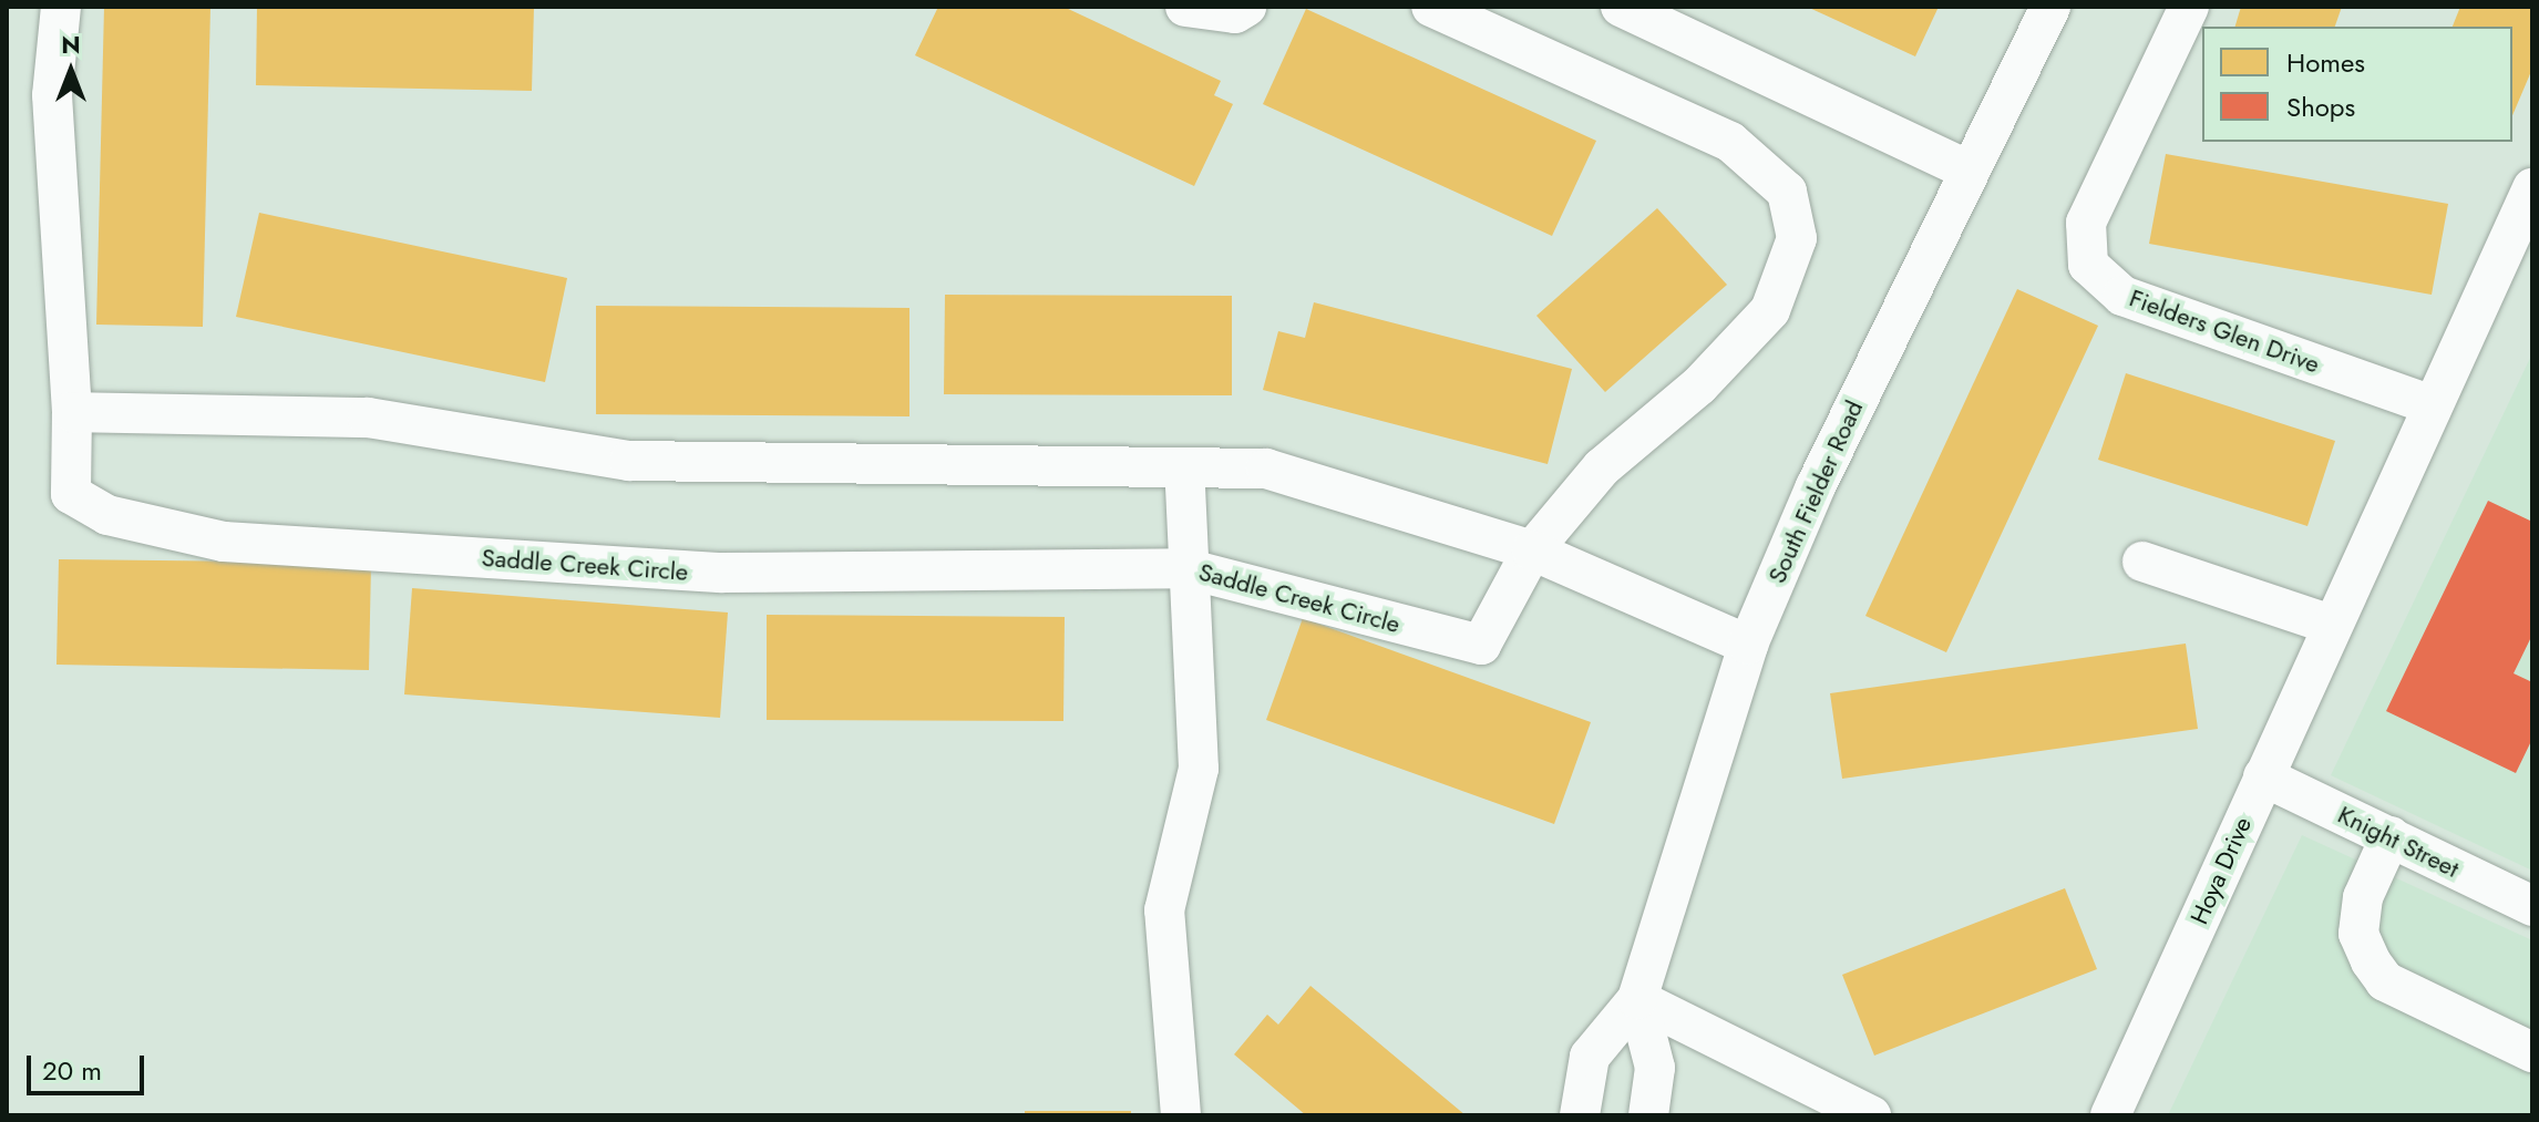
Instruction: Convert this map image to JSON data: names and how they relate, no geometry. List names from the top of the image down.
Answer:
{
  "streets": {
    "street": [
      "Fielders Glen Drive",
      "South Fielder Road",
      "Saddle Creek Circle",
      "Knight Street",
      "Hoya Drive"
    ]
  },
  "crossings": [
    ["Fielders Glen Drive", "Hoya Drive"],
    ["Knight Street", "Hoya Drive"]
  ],
  "legend": ["Homes", "Shops"],
  "scale_bar": "20 m",
  "north": "top"
}
